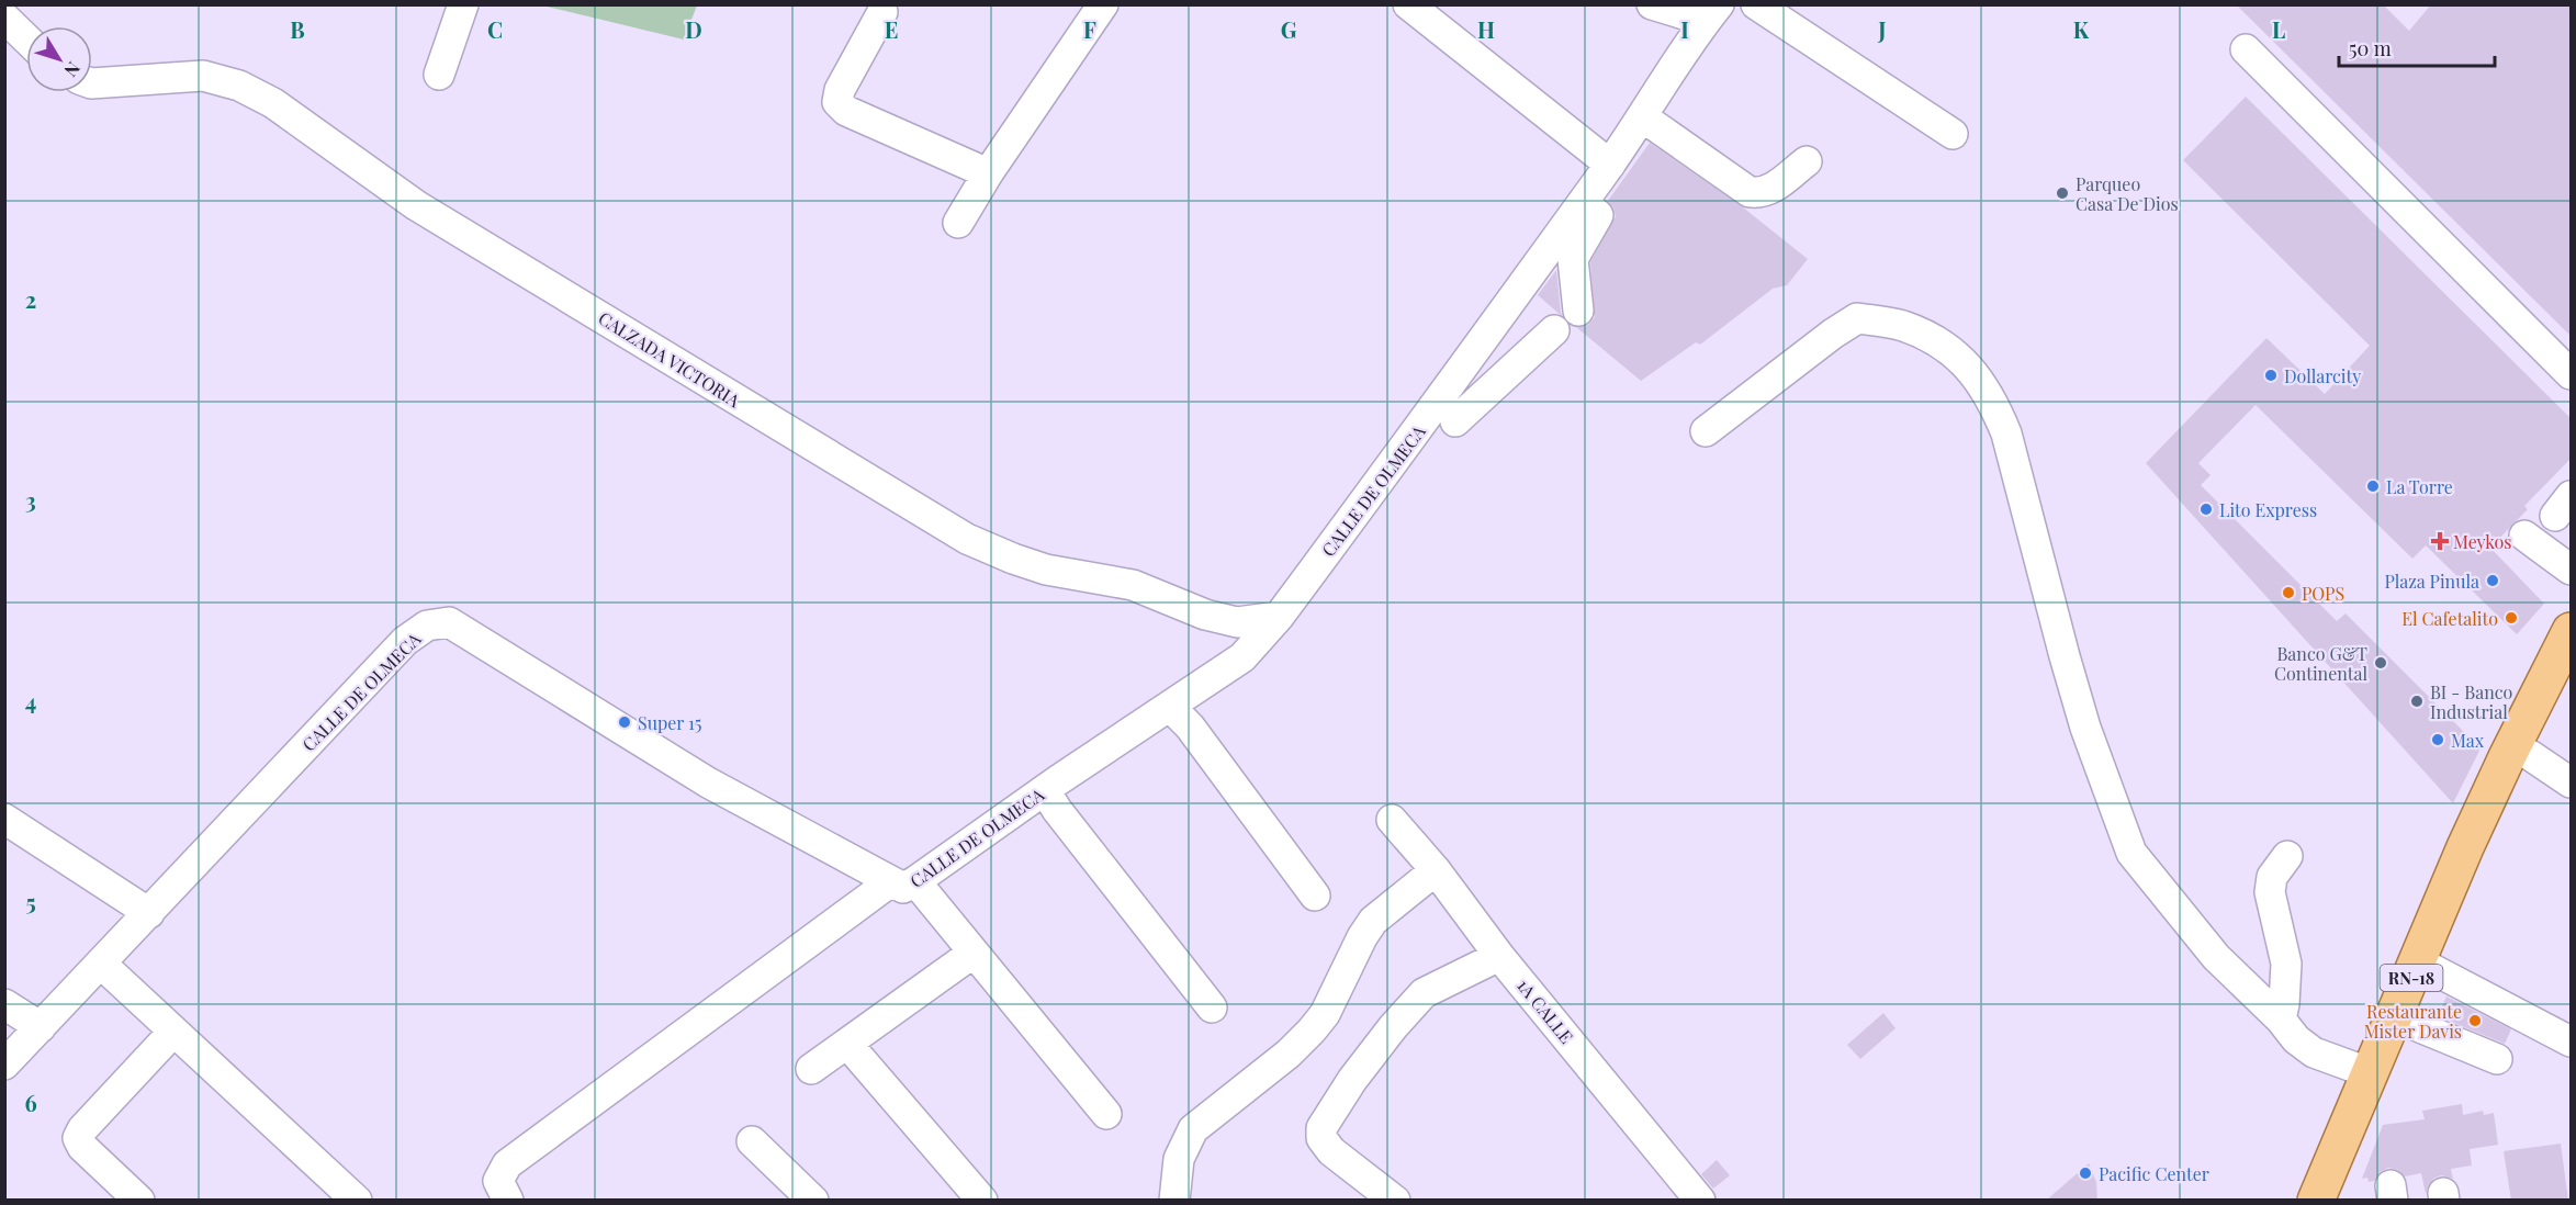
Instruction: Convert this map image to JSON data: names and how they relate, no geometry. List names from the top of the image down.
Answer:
{
  "streets": {
    "main road": ["RN-18"],
    "street": ["CALZADA VICTORIA", "CALLE DE OLMECA", "1A CALLE"]
  },
  "crossings": [
    ["CALZADA VICTORIA", "CALLE DE OLMECA"]
  ],
  "places": {
    "other": [
      "Parqueo Casa De Dios",
      "Dollarcity",
      "La Torre",
      "Lito Express",
      "Plaza Pinula",
      "POPS",
      "El Cafetalito",
      "Banco G&T Continental",
      "BI - Banco Industrial",
      "Super 15",
      "Max",
      "Restaurante Mister Davis",
      "Pacific Center"
    ],
    "health": ["Meykos"]
  },
  "scale_bar": "50 m",
  "north": "bottom right",
  "grid": {
    "columns": [
      "B",
      "C",
      "D",
      "E",
      "F",
      "G",
      "H",
      "I",
      "J",
      "K",
      "L"
    ],
    "rows": [
      "2",
      "3",
      "4",
      "5",
      "6"
    ]
  }
}
